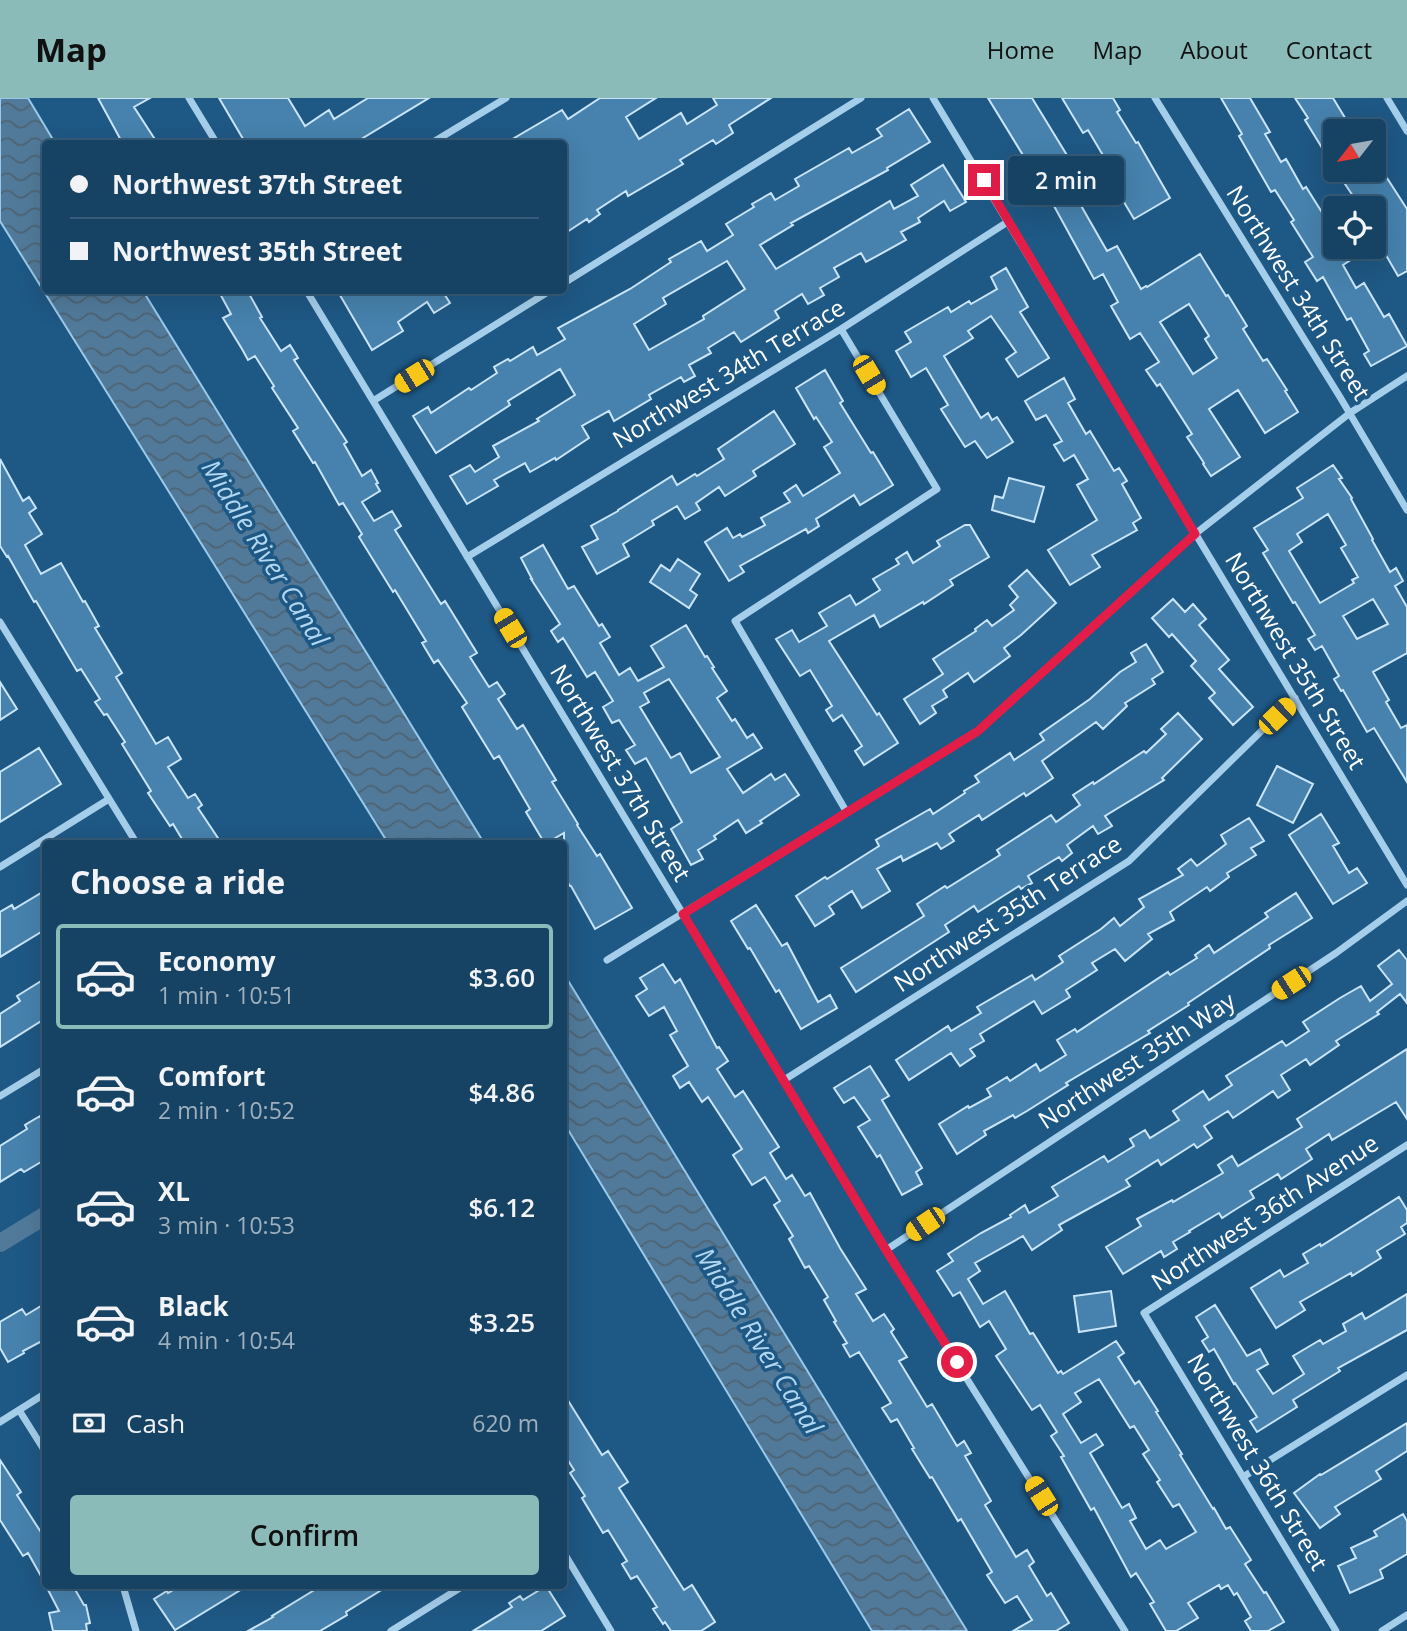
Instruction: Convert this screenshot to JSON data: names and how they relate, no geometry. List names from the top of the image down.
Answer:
{
  "streets": {
    "street": [
      "Northwest 34th Street",
      "Northwest 34th Terrace",
      "Northwest 35th Street",
      "Northwest 37th Street",
      "Northwest 35th Terrace",
      "Northwest 35th Way",
      "Northwest 36th Avenue",
      "Northwest 36th Street"
    ]
  },
  "crossings": [
    ["Northwest 34th Terrace", "Northwest 35th Street"],
    ["Northwest 34th Terrace", "Northwest 37th Street"],
    ["Northwest 35th Street", "Northwest 35th Terrace"],
    ["Northwest 37th Street", "Northwest 35th Terrace"],
    ["Northwest 37th Street", "Northwest 35th Way"],
    ["Northwest 36th Avenue", "Northwest 36th Street"]
  ],
  "water": ["Middle River Canal"],
  "north": "bottom left",
  "page": {
    "header": "Map",
    "nav": [
      "Home",
      "Map",
      "About",
      "Contact"
    ],
    "banner": ["Northwest 37th Street", "Northwest 35th Street"],
    "bubble": "2 min",
    "heading": "Choose a ride",
    "list": [
      {
        "name": "Economy",
        "note": "1 min · 10:51",
        "value": "$3.60"
      },
      {
        "name": "Comfort",
        "note": "2 min · 10:52",
        "value": "$4.86"
      },
      {
        "name": "XL",
        "note": "3 min · 10:53",
        "value": "$6.12"
      },
      {
        "name": "Black",
        "note": "4 min · 10:54",
        "value": "$3.25"
      }
    ],
    "pay": ["Cash", "620 m"],
    "buttons": "Confirm"
  }
}
